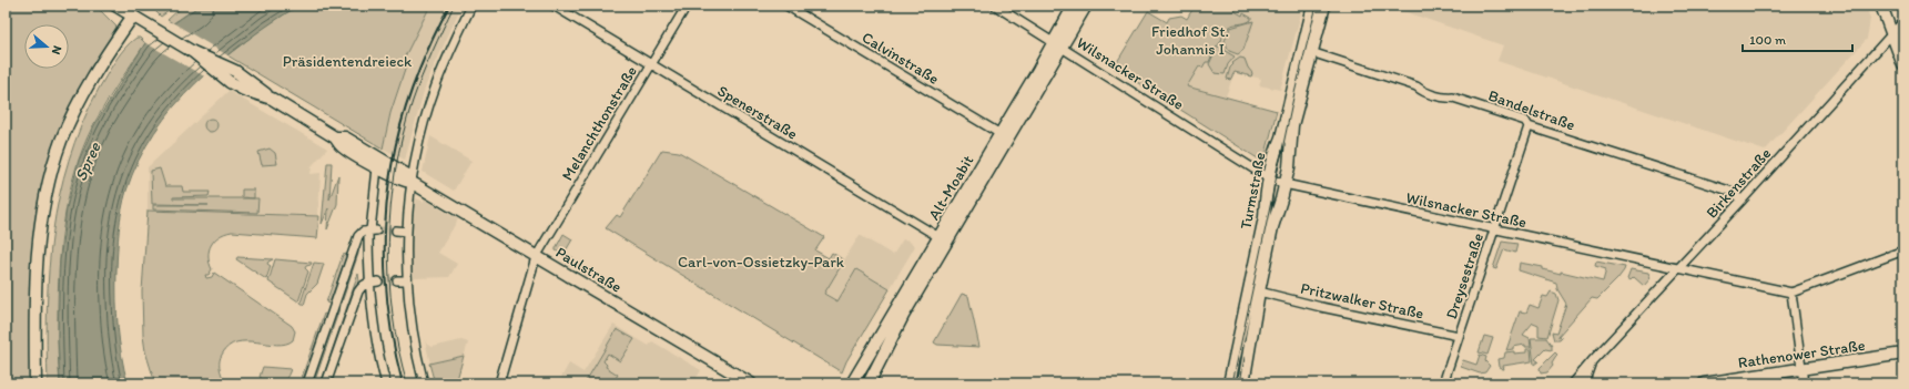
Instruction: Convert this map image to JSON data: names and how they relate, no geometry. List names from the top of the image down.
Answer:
{
  "streets": {
    "main road": [
      "Alt-Moabit",
      "Turmstraße",
      "Paulstraße",
      "Rathenower Straße"
    ],
    "street": [
      "Calvinstraße",
      "Wilsnacker Straße",
      "Bandelstraße",
      "Spenerstraße",
      "Melanchthonstraße",
      "Birkenstraße",
      "Dreysestraße",
      "Pritzwalker Straße"
    ]
  },
  "crossings": [
    ["Calvinstraße", "Alt-Moabit"],
    ["Wilsnacker Straße", "Birkenstraße"],
    ["Wilsnacker Straße", "Alt-Moabit"],
    ["Wilsnacker Straße", "Turmstraße"],
    ["Wilsnacker Straße", "Dreysestraße"],
    ["Bandelstraße", "Birkenstraße"],
    ["Bandelstraße", "Turmstraße"],
    ["Bandelstraße", "Dreysestraße"],
    ["Spenerstraße", "Melanchthonstraße"],
    ["Spenerstraße", "Alt-Moabit"],
    ["Melanchthonstraße", "Paulstraße"],
    ["Turmstraße", "Pritzwalker Straße"],
    ["Dreysestraße", "Pritzwalker Straße"]
  ],
  "water": ["Spree"],
  "parks": ["Friedhof St. Johannis I", "Präsidentendreieck", "Carl-von-Ossietzky-Park"],
  "scale_bar": "100 m",
  "north": "right"
}
